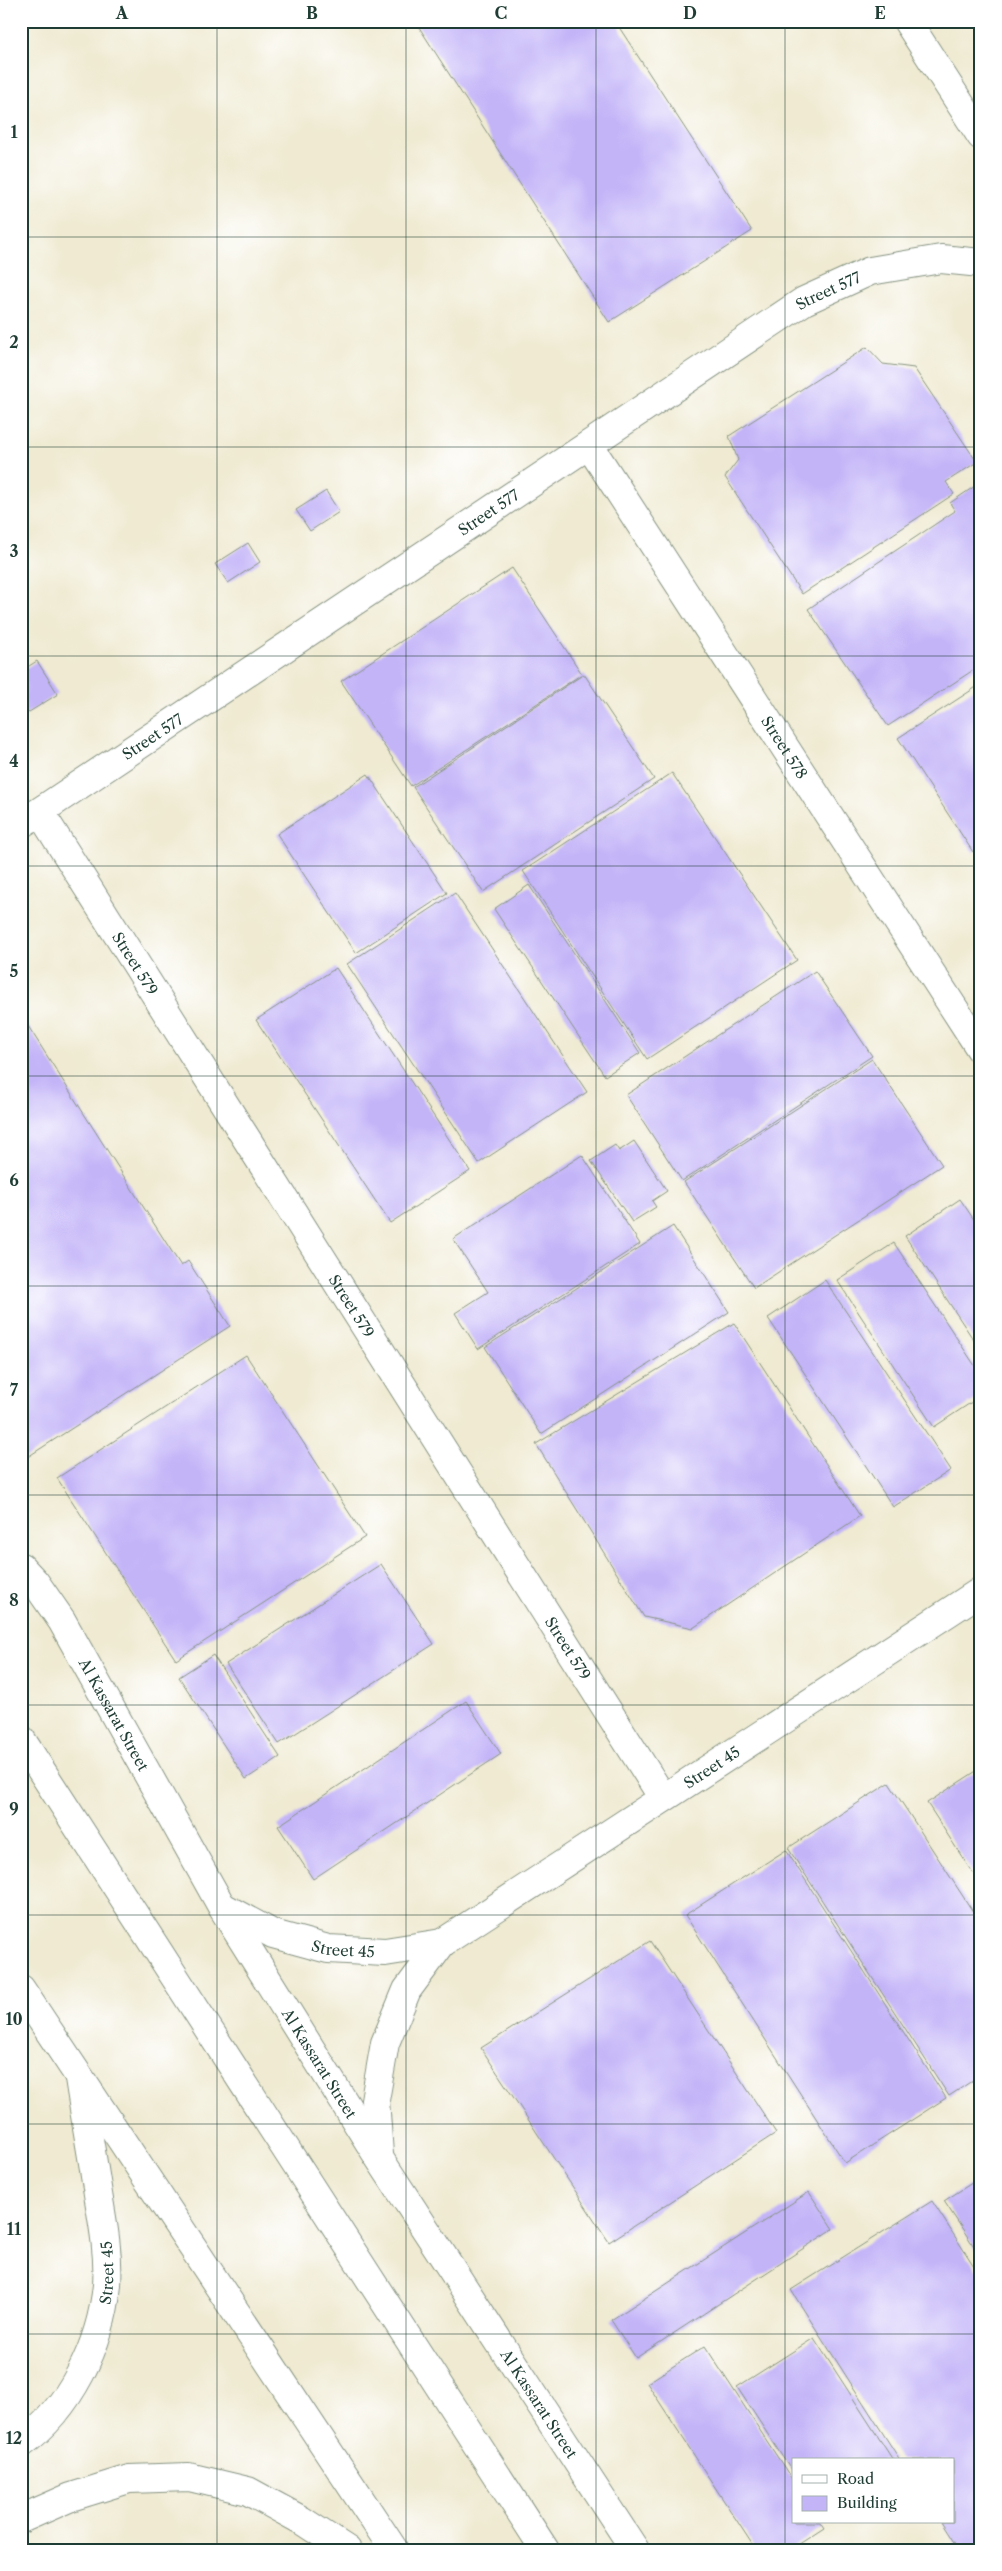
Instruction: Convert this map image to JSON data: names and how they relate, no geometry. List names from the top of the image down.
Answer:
{
  "streets": {
    "street": [
      "Street 577",
      "Street 578",
      "Street 579",
      "Al Kassarat Street",
      "Street 45"
    ]
  },
  "crossings": [
    ["Street 577", "Street 578"],
    ["Street 577", "Street 579"],
    ["Street 579", "Street 45"],
    ["Al Kassarat Street", "Street 45"]
  ],
  "legend": ["Road", "Building"],
  "grid": {
    "columns": [
      "A",
      "B",
      "C",
      "D",
      "E"
    ],
    "rows": [
      "1",
      "2",
      "3",
      "4",
      "5",
      "6",
      "7",
      "8",
      "9",
      "10",
      "11",
      "12"
    ]
  }
}
